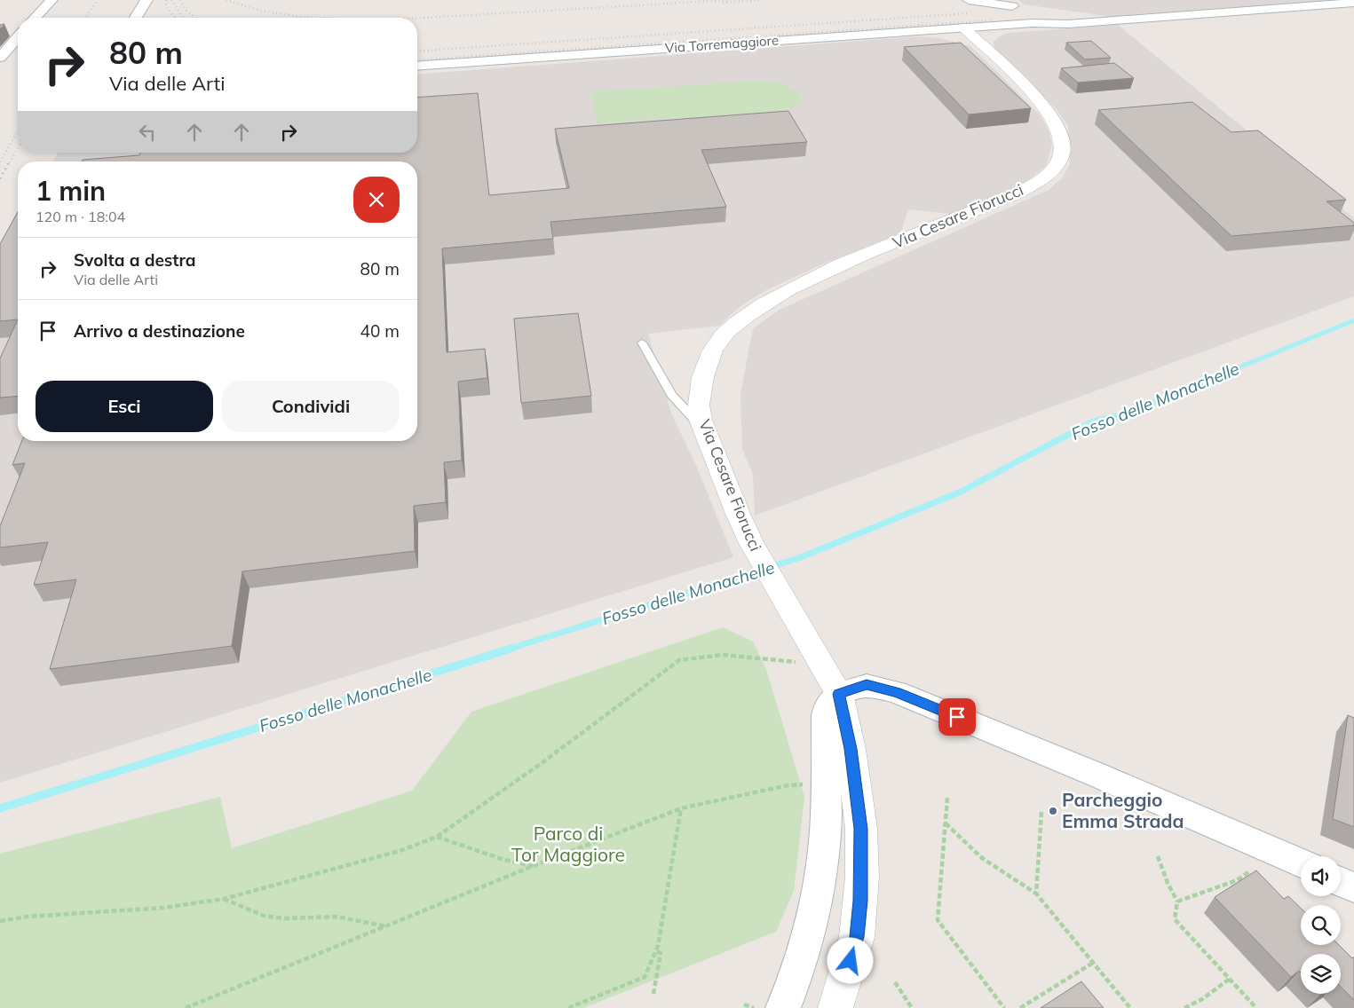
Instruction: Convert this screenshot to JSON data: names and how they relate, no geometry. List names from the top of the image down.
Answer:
{
  "streets": {
    "street": ["Via Torremaggiore", "Via Cesare Fiorucci"]
  },
  "crossings": [
    ["Via Torremaggiore", "Via Cesare Fiorucci"]
  ],
  "water": ["Fosso delle Monachelle"],
  "parks": ["Parco di Tor Maggiore"],
  "places": ["Parcheggio Emma Strada"],
  "page": {
    "turn": ["80 m", "Via delle Arti"],
    "heading": ["1 min", "120 m · 18:04"],
    "list": [
      {
        "name": "Svolta a destra",
        "note": "Via delle Arti",
        "value": "80 m"
      },
      {
        "name": "Arrivo a destinazione",
        "value": "40 m"
      }
    ],
    "buttons": ["Esci", "Condividi"]
  }
}
